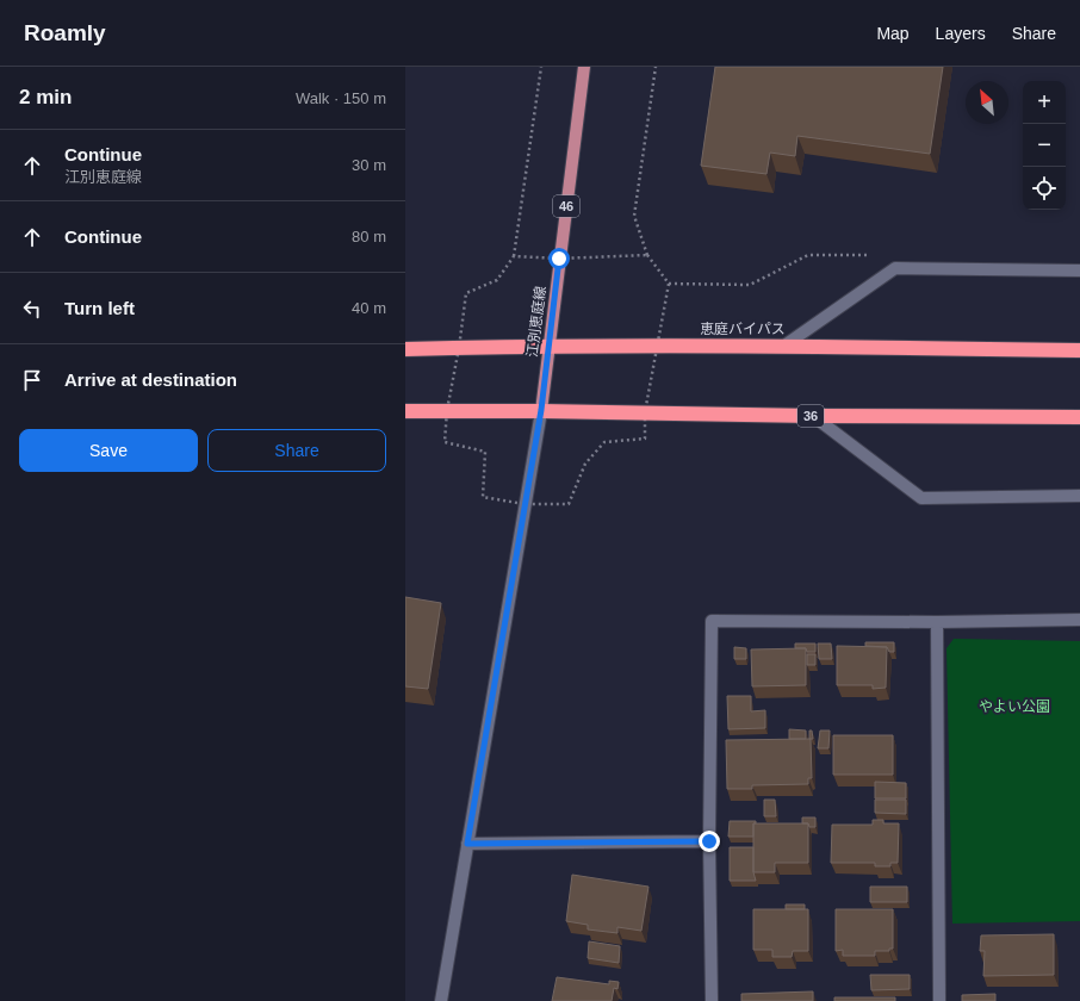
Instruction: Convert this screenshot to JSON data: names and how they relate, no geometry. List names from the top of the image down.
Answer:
{
  "streets": {
    "highway": ["恵庭バイパス", "36"],
    "main road": ["46", "江別恵庭線"]
  },
  "crossings": [
    ["江別恵庭線", "恵庭バイパス"],
    ["江別恵庭線", "36"]
  ],
  "parks": ["やよい公園"],
  "north": "top left",
  "page": {
    "header": "Roamly",
    "nav": ["Map", "Layers", "Share"],
    "heading": ["2 min", "Walk · 150 m"],
    "map_buttons": ["+", "−"],
    "list": [
      ["Continue", "江別恵庭線", "30 m"],
      ["Continue", "80 m"],
      ["Turn left", "40 m"],
      "Arrive at destination"
    ],
    "buttons": ["Save", "Share"]
  }
}
